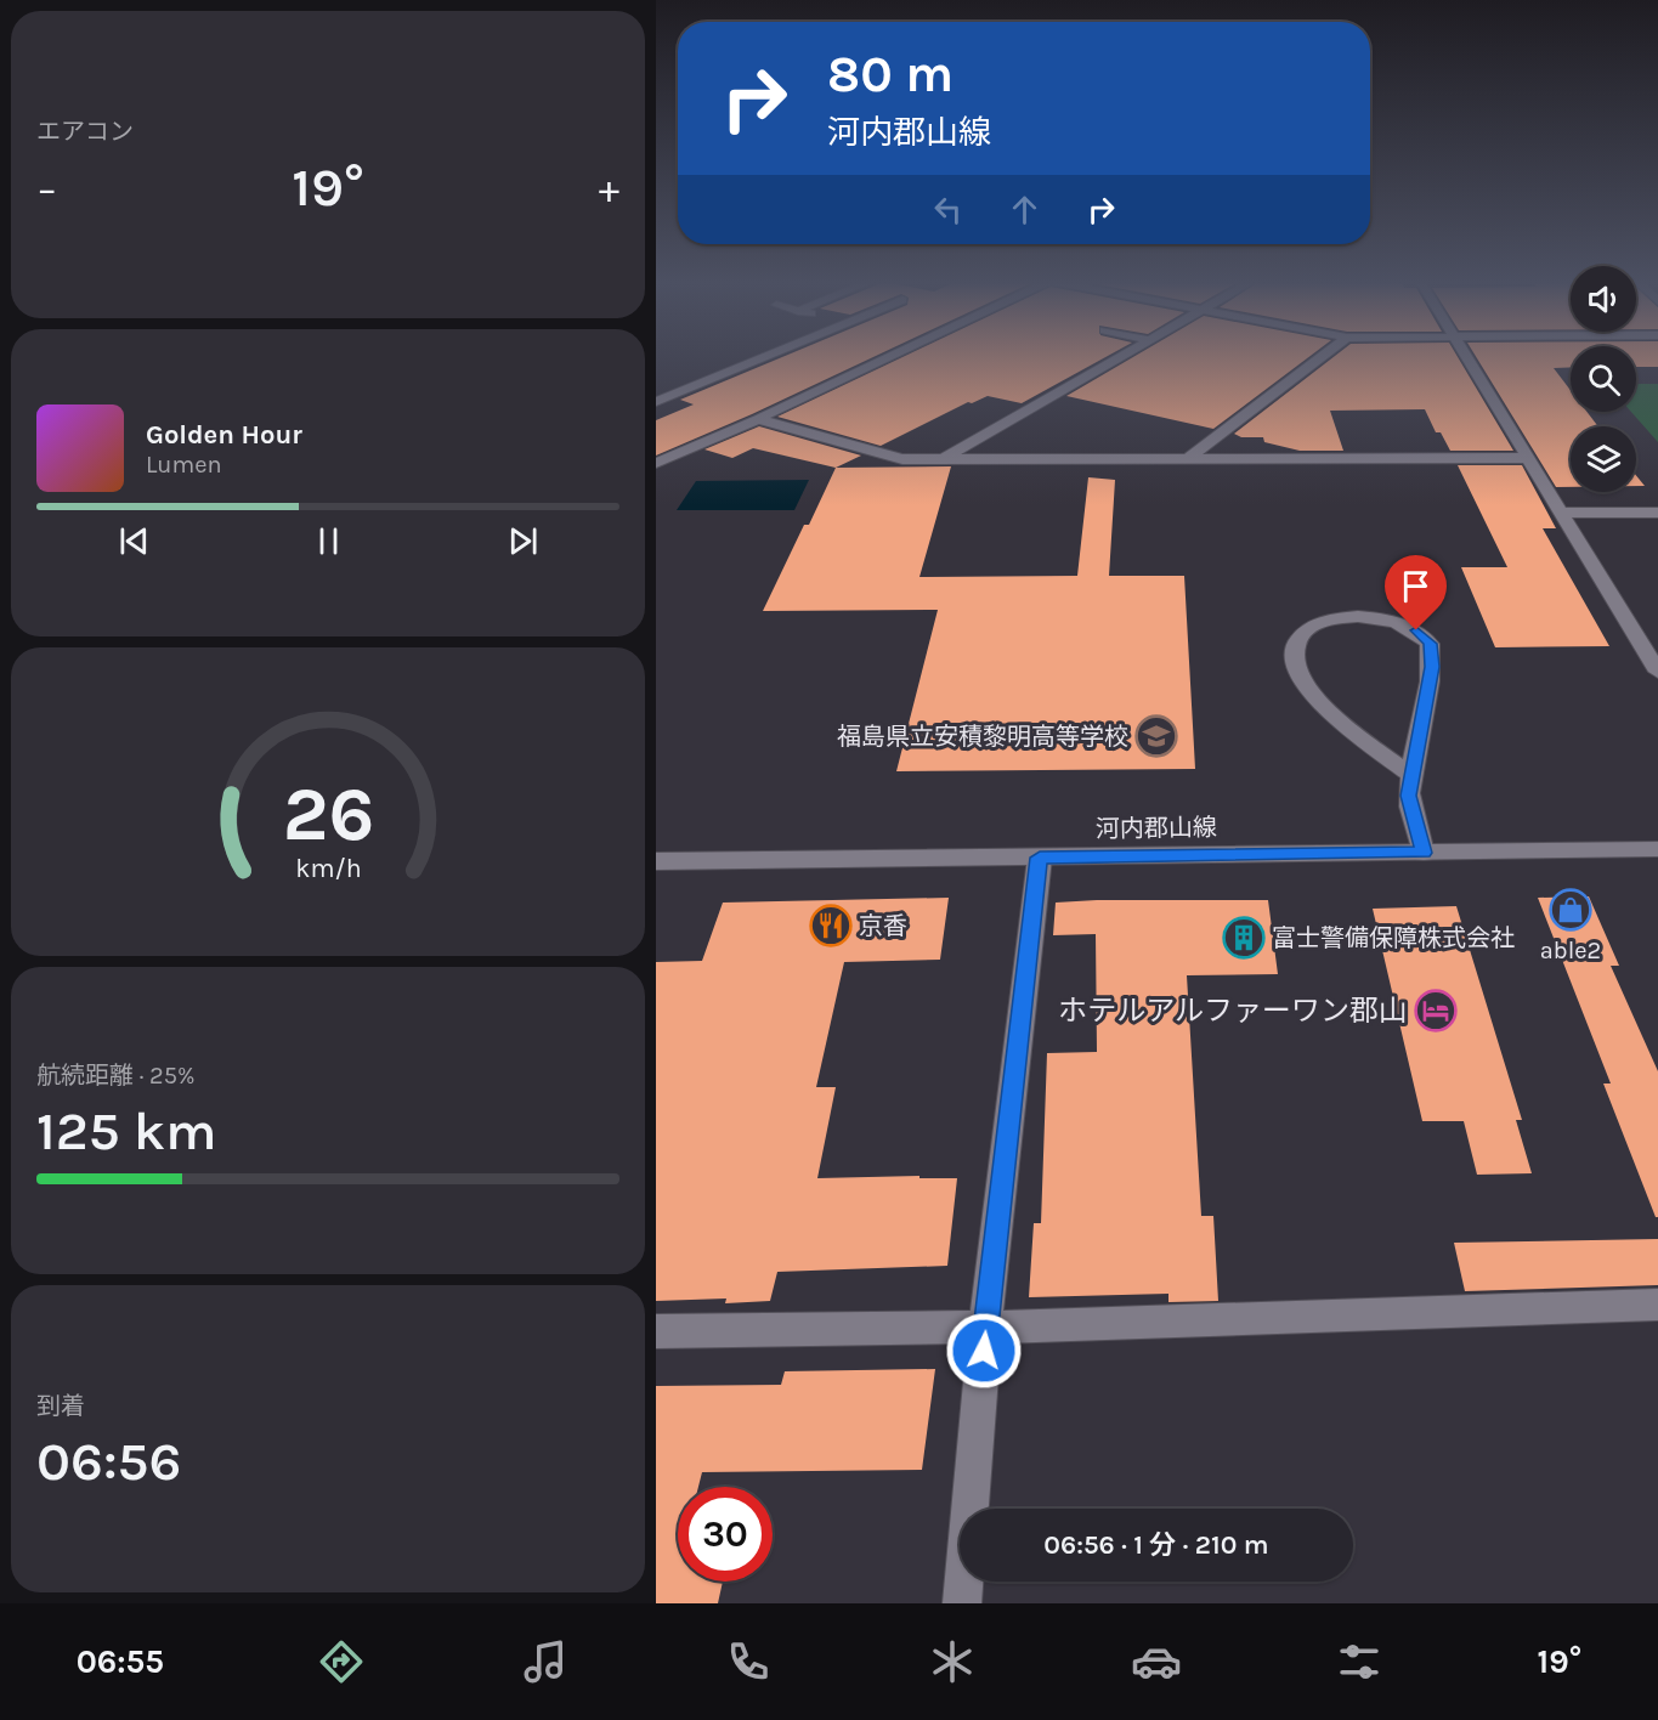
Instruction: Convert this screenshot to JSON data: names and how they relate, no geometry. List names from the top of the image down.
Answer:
{
  "streets": {
    "street": ["河内郡山線"]
  },
  "places": {
    "school or university": ["福島県立安積黎明高等学校"],
    "shop": ["able2"],
    "restaurant": ["京香"],
    "building": ["富士警備保障株式会社"],
    "hotel": ["ホテルアルファーワン郡山"]
  },
  "page": {
    "tile": [
      "エアコン",
      ["航続距離 · 25%", "125 km"],
      ["到着", "06:56"]
    ],
    "turn": ["80 m", "河内郡山線"],
    "heat": ["−", "19°", "+"],
    "song": ["Golden Hour", "Lumen"],
    "limit": "30",
    "trip": "06:56 · 1 分 · 210 m",
    "tabs": ["06:55", "19°"],
    "gauge": ["26", "km/h"]
  }
}
